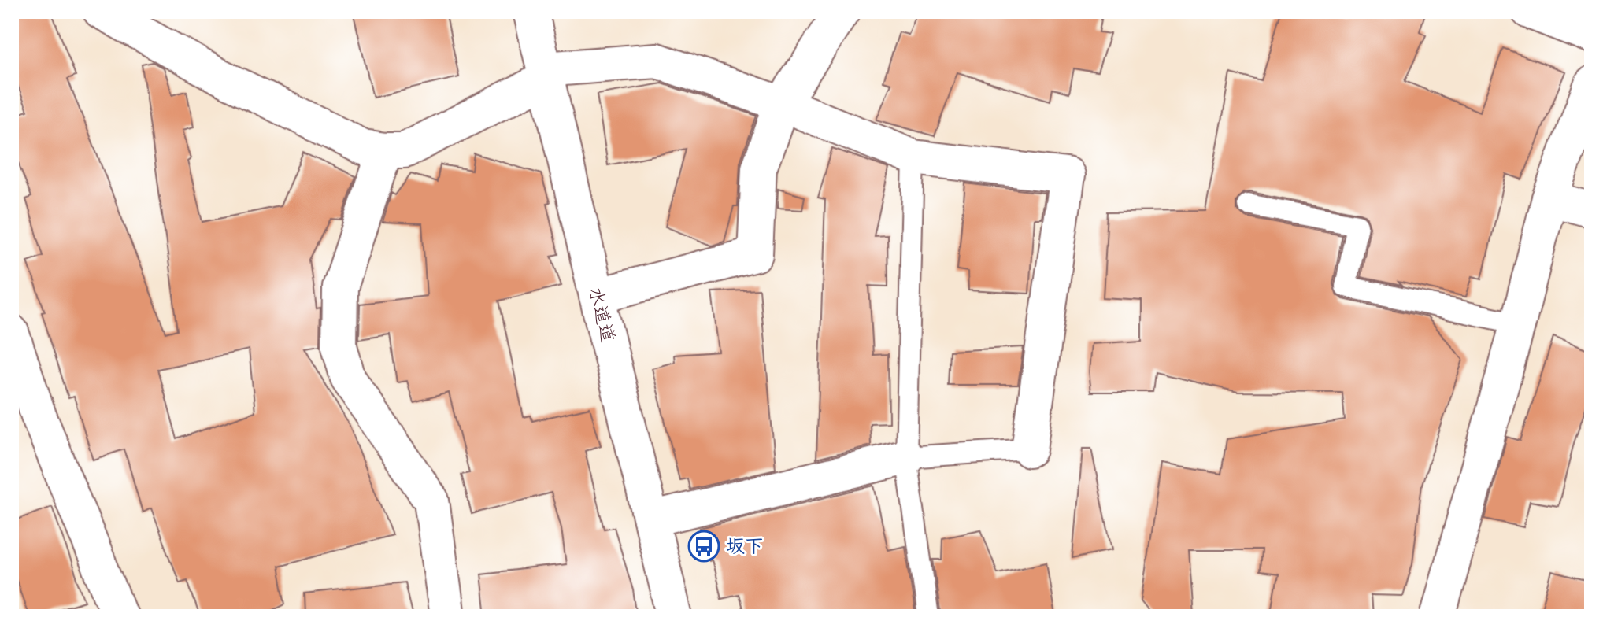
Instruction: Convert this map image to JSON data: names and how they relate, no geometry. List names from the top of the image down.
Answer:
{
  "streets": {
    "street": ["水道道"]
  },
  "places": {
    "bus stop": ["坂下"]
  }
}
